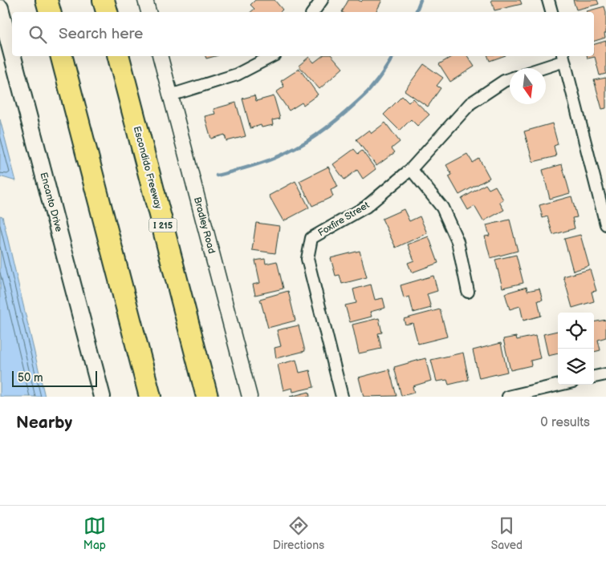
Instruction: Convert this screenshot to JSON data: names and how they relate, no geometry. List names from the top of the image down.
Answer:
{
  "streets": {
    "highway": ["Escondido Freeway", "I 215"],
    "main road": ["Encanto Drive"],
    "street": ["Foxfire Street", "Bradley Road"]
  },
  "scale_bar": "50 m",
  "north": "bottom",
  "page": {
    "search": "Search here",
    "scale": "50 m",
    "heading": ["Nearby", "0 results"],
    "nav": ["Map", "Directions", "Saved"]
  }
}
